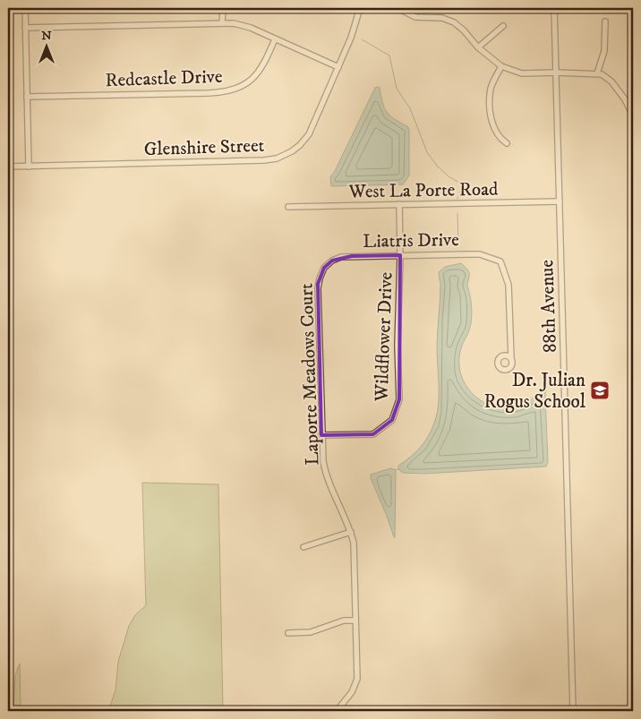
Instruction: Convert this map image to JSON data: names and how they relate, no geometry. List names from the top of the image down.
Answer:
{
  "streets": {
    "street": [
      "Redcastle Drive",
      "Glenshire Street",
      "West La Porte Road",
      "Liatris Drive",
      "88th Avenue",
      "Wildflower Drive",
      "Laporte Meadows Court"
    ]
  },
  "crossings": [
    ["West La Porte Road", "88th Avenue"],
    ["West La Porte Road", "Wildflower Drive"],
    ["Liatris Drive", "Wildflower Drive"],
    ["Liatris Drive", "Laporte Meadows Court"],
    ["Wildflower Drive", "Laporte Meadows Court"]
  ],
  "places": {
    "school or university": ["Dr. Julian Rogus School"]
  },
  "north": "top"
}
